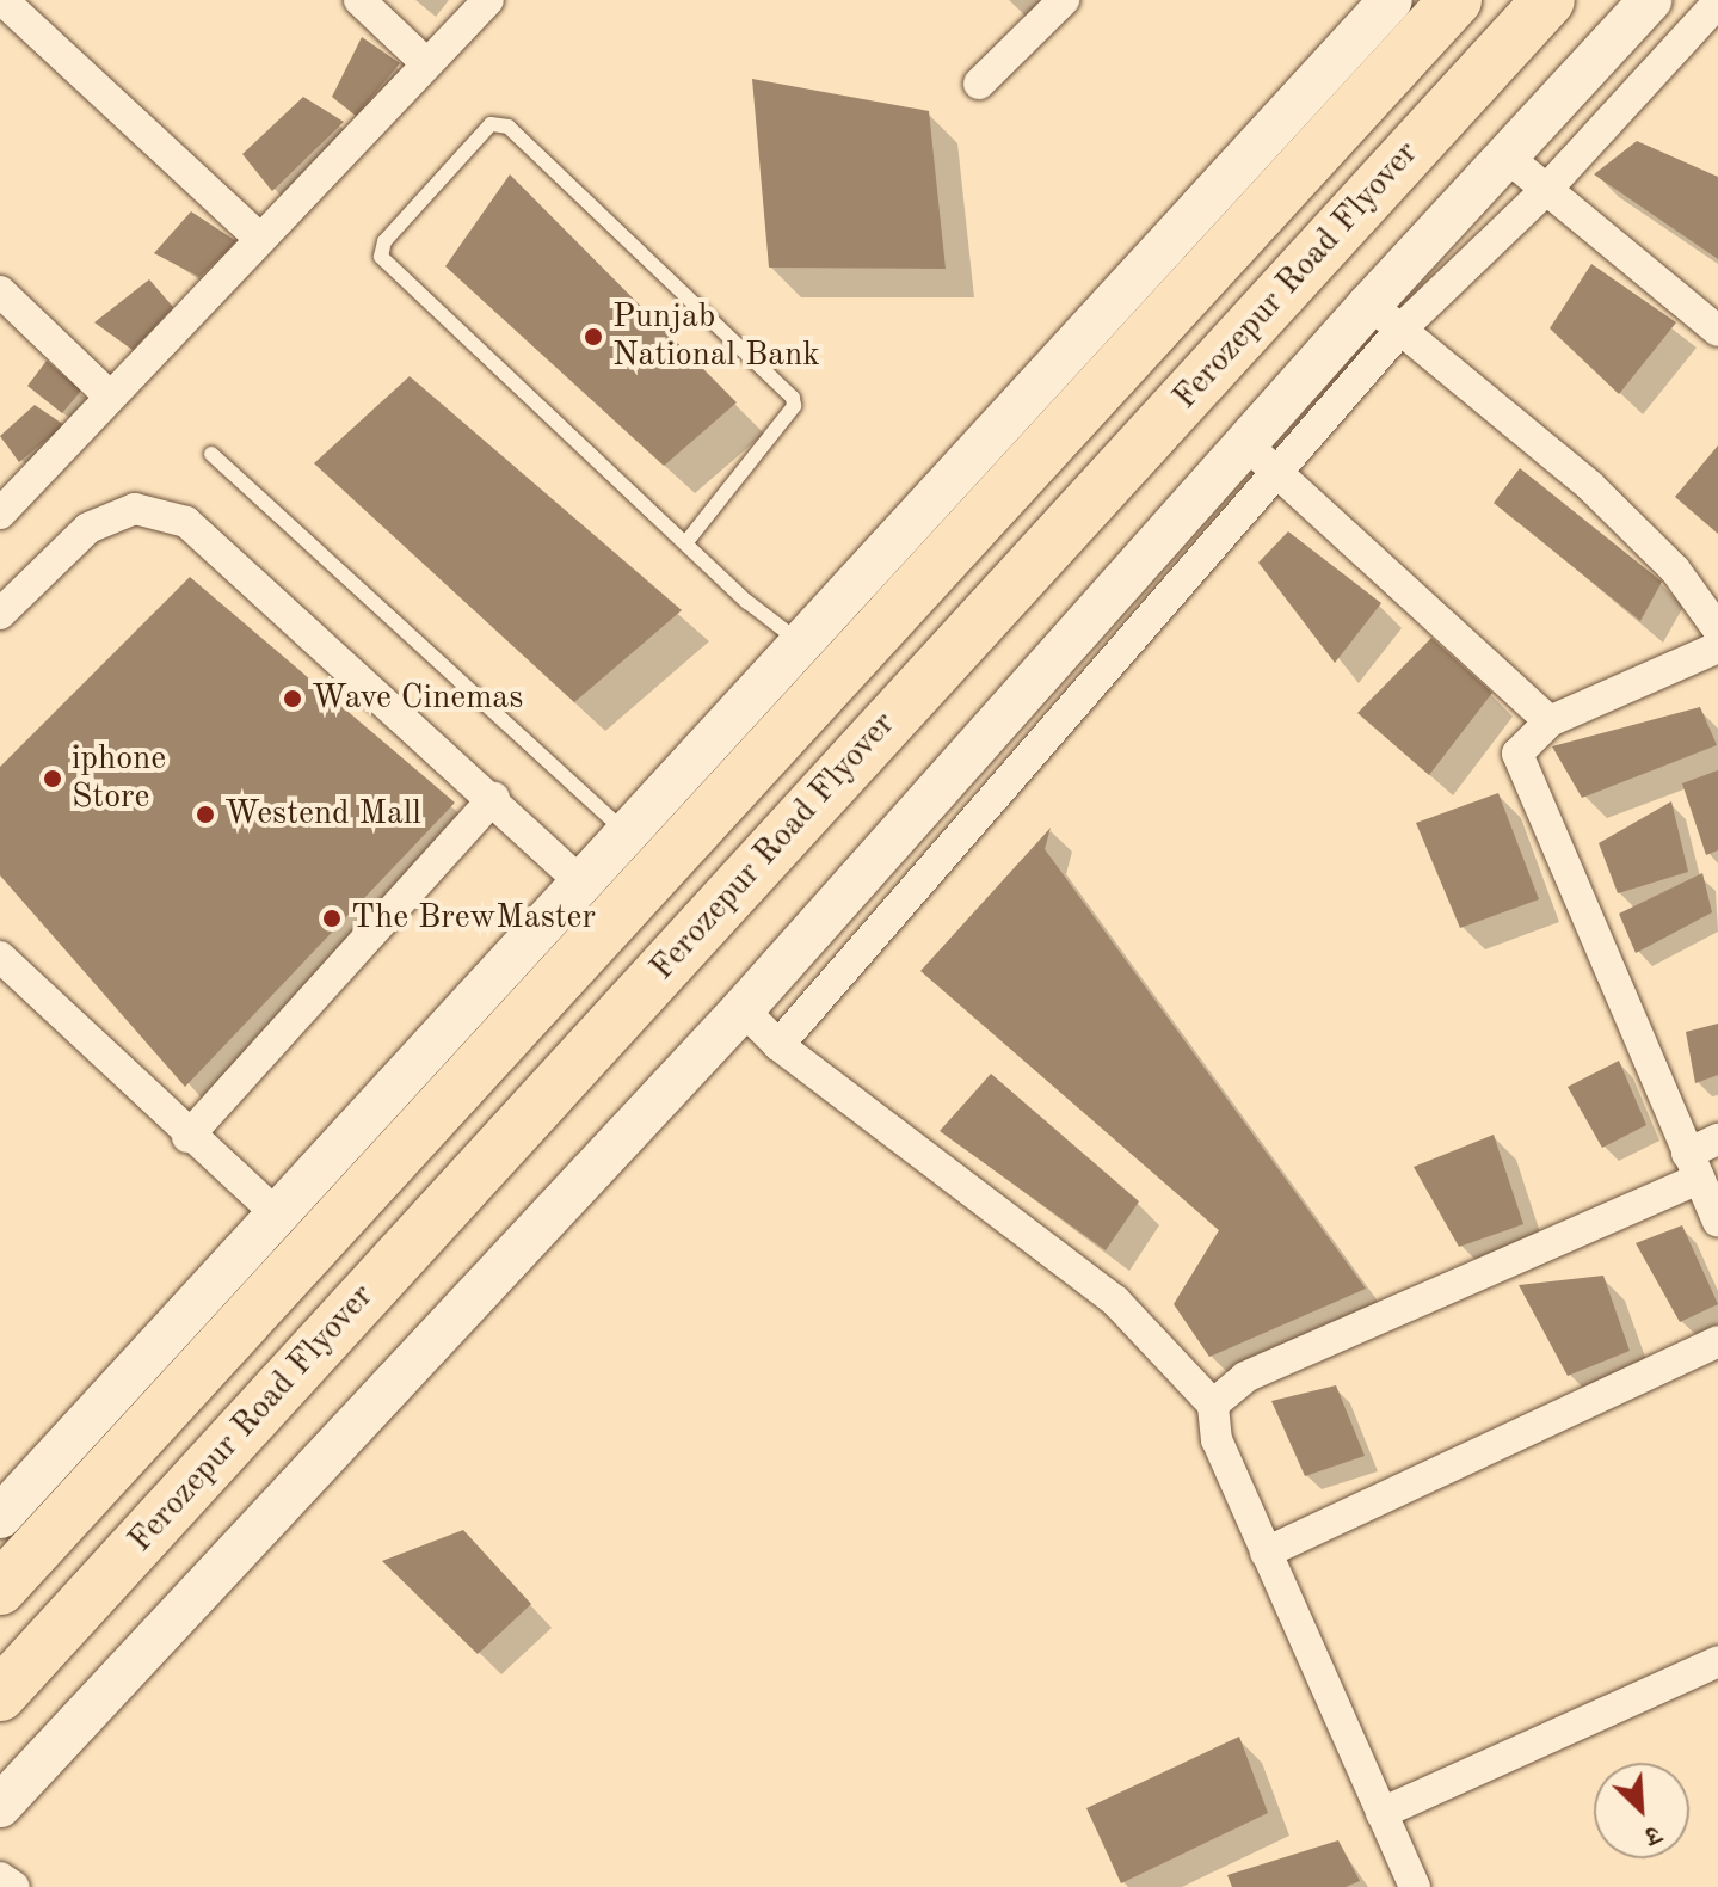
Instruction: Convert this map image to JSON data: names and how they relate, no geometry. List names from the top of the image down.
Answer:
{
  "streets": {
    "highway": ["Ferozepur Road Flyover"]
  },
  "places": [
    "Punjab National Bank",
    "Wave Cinemas",
    "iphone Store",
    "Westend Mall",
    "The BrewMaster"
  ],
  "north": "bottom right"
}
